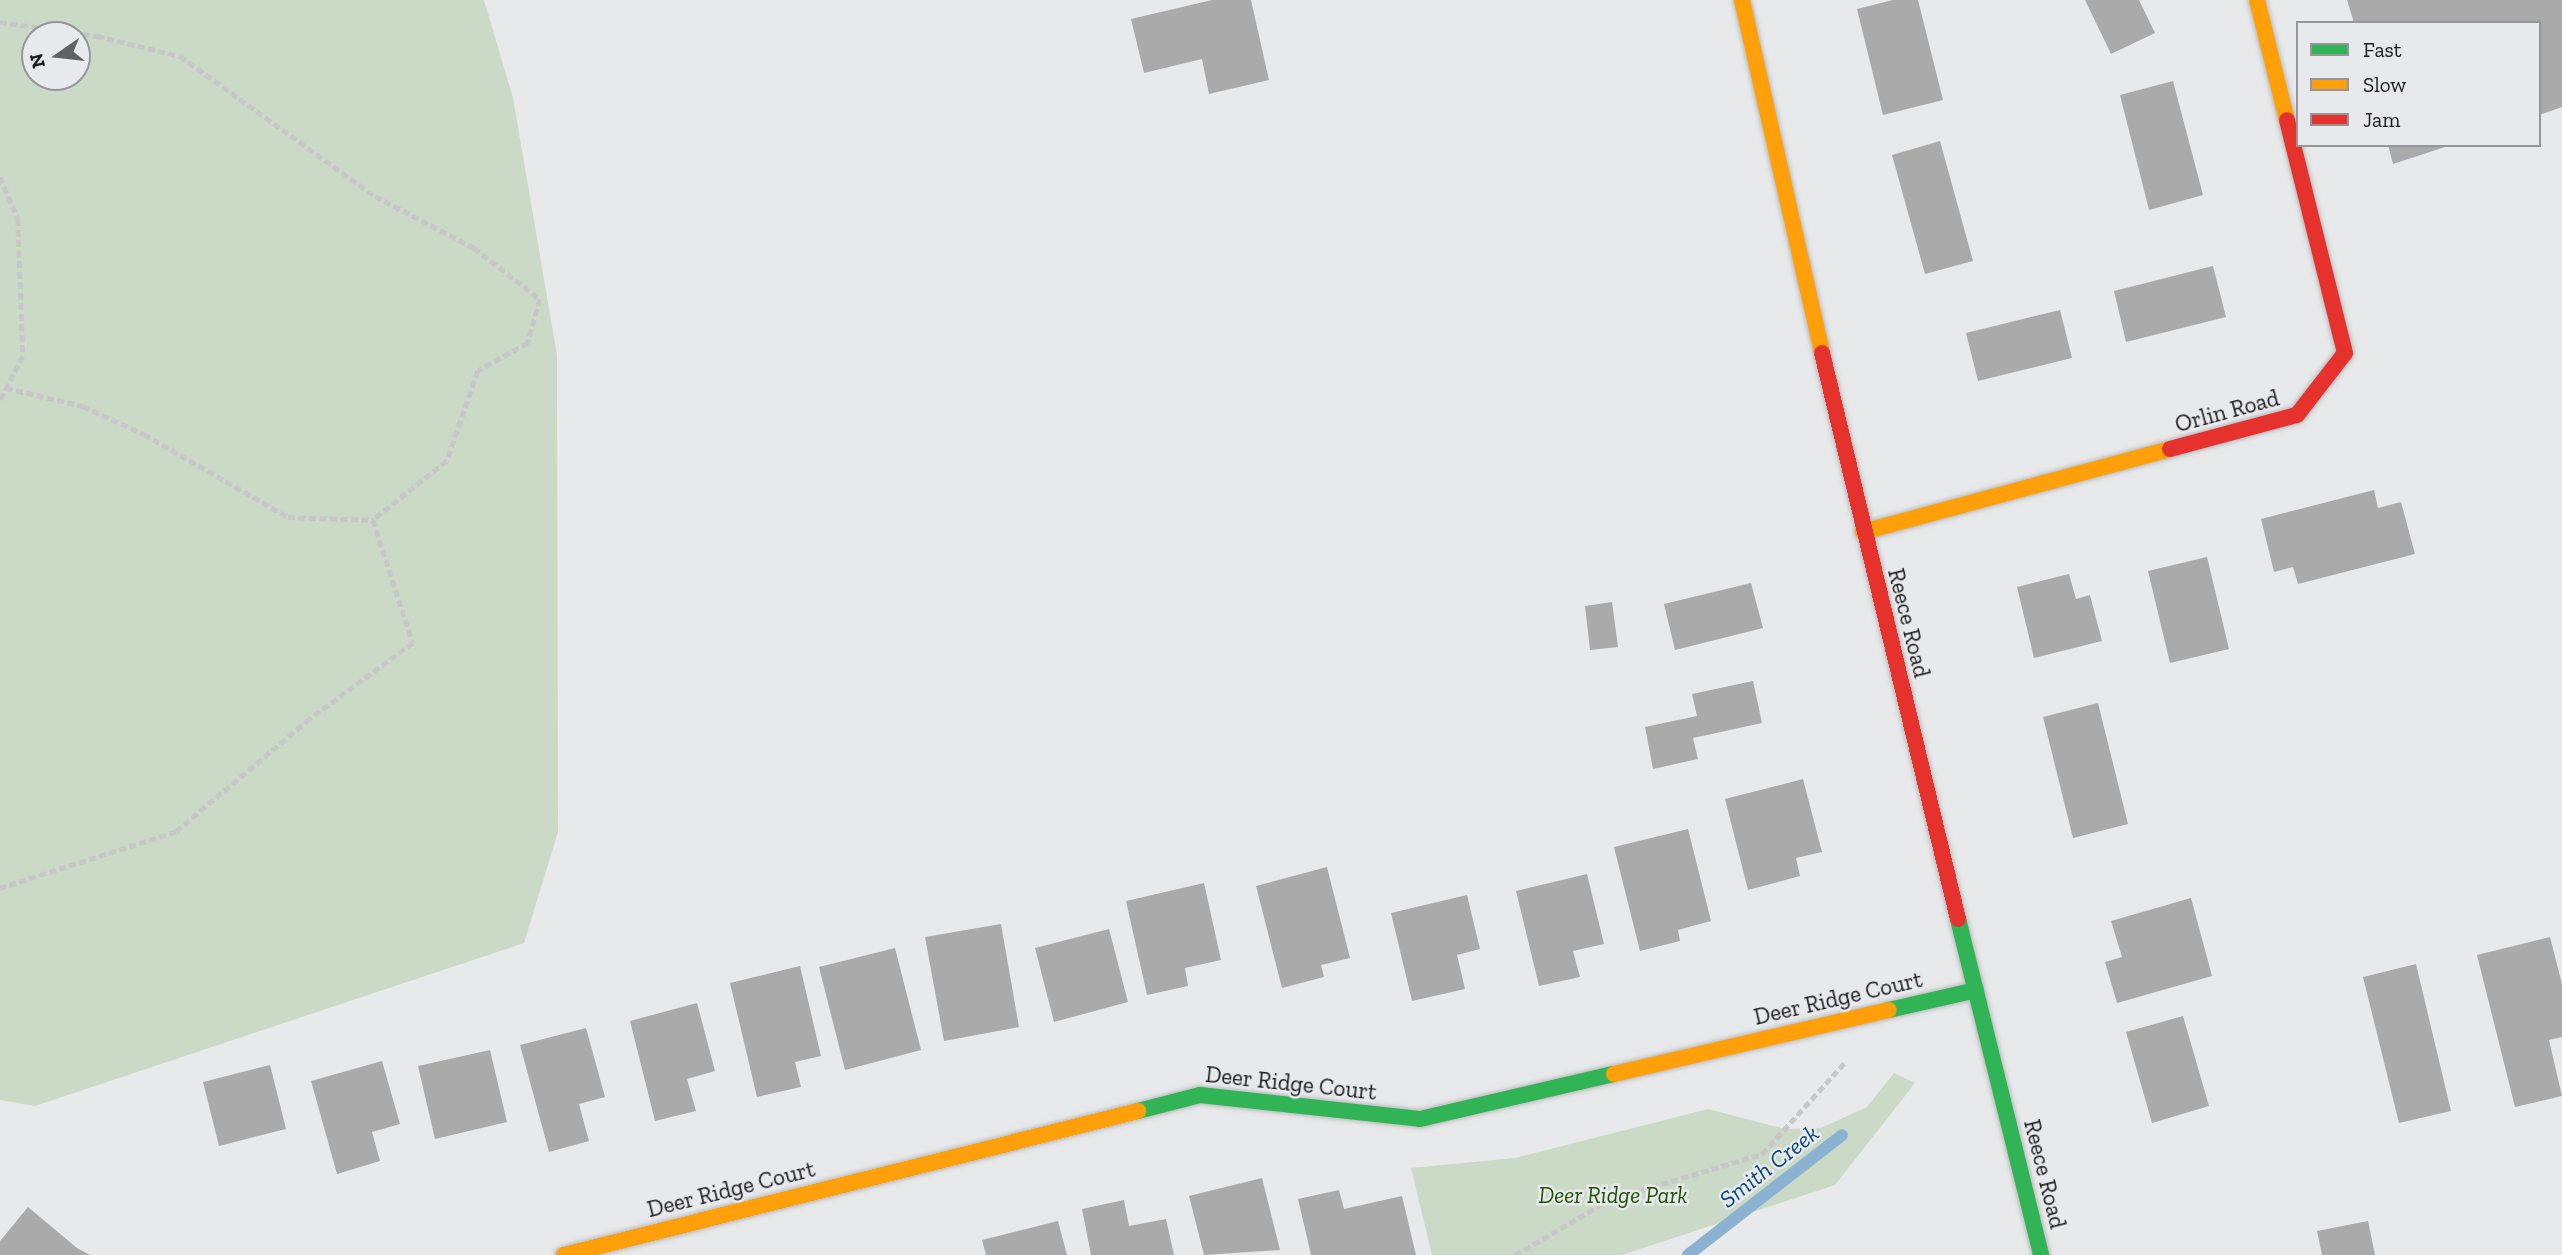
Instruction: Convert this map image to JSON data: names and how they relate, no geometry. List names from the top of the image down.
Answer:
{
  "streets": {
    "street": ["Orlin Road", "Reece Road", "Deer Ridge Court"]
  },
  "crossings": [
    ["Orlin Road", "Reece Road"],
    ["Reece Road", "Deer Ridge Court"]
  ],
  "water": ["Smith Creek"],
  "parks": ["Deer Ridge Park"],
  "legend": ["Fast", "Slow", "Jam"],
  "north": "left"
}
